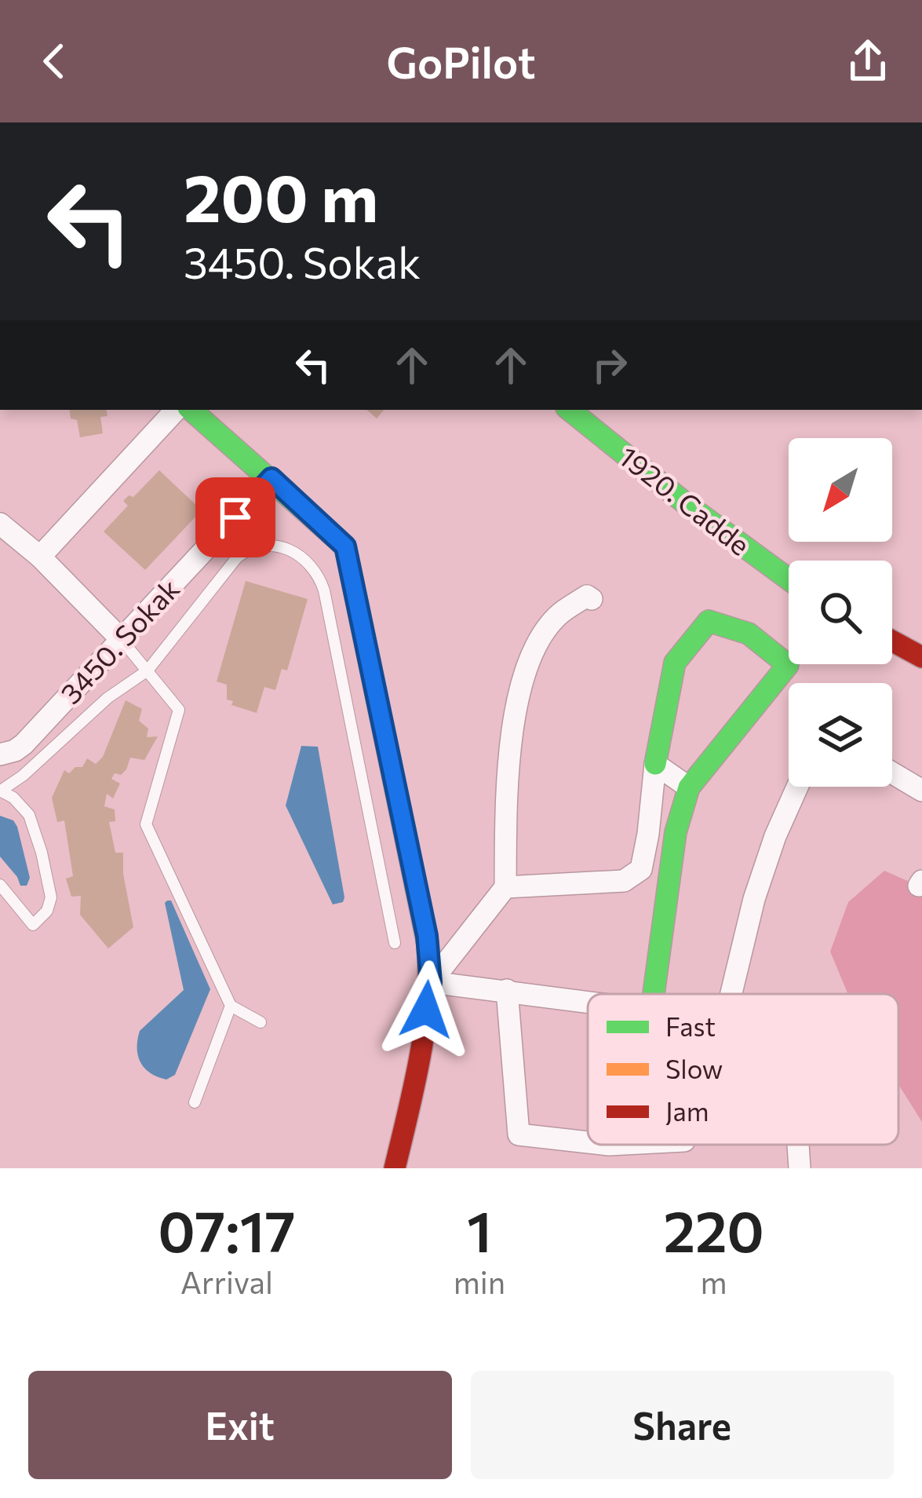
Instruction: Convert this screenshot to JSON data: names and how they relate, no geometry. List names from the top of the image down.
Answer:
{
  "streets": {
    "street": ["1920. Cadde", "3450. Sokak"]
  },
  "legend": ["Fast", "Slow", "Jam"],
  "north": "bottom left",
  "page": {
    "header": "GoPilot",
    "turn": ["200 m", "3450. Sokak"],
    "eta": [
      "07:17",
      "Arrival",
      "1",
      "min",
      "220",
      "m"
    ],
    "buttons": ["Exit", "Share"]
  }
}
